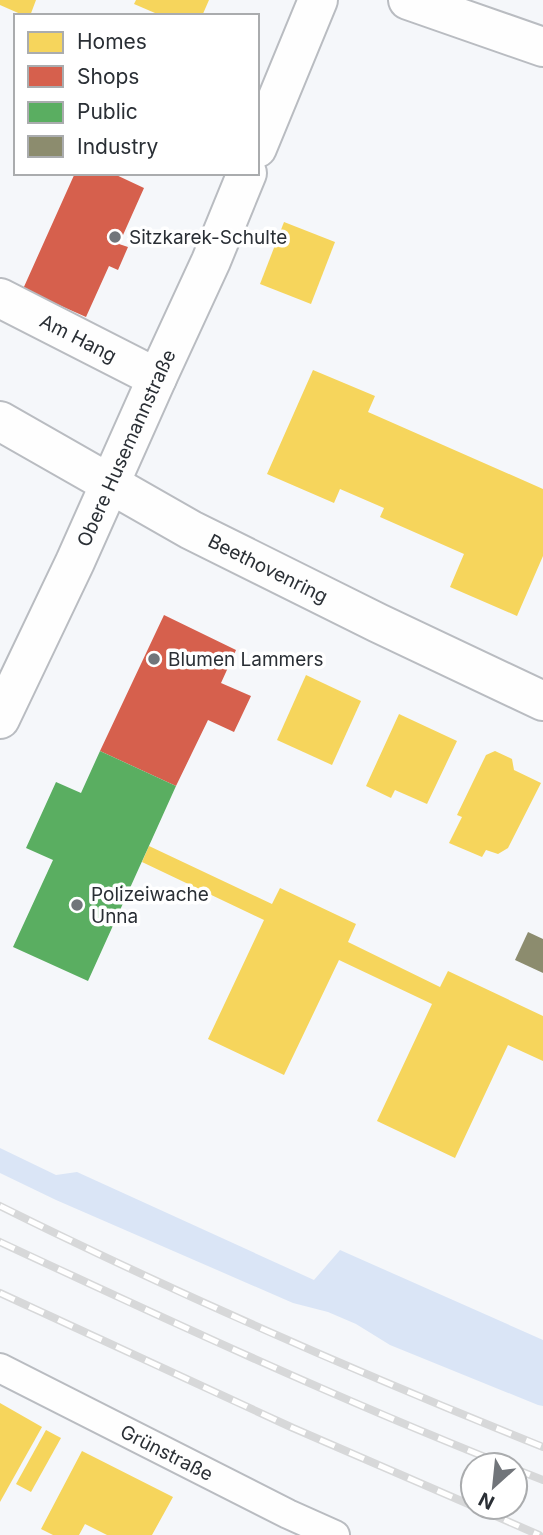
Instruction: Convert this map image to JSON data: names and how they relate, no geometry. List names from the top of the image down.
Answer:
{
  "streets": {
    "street": ["Am Hang", "Obere Husemannstraße", "Beethovenring"],
    "lane": ["Grünstraße"]
  },
  "crossings": [
    ["Am Hang", "Obere Husemannstraße"],
    ["Obere Husemannstraße", "Beethovenring"]
  ],
  "places": ["Sitzkarek-Schulte", "Blumen Lammers", "Polizeiwache Unna"],
  "legend": [
    "Homes",
    "Shops",
    "Public",
    "Industry"
  ],
  "north": "bottom left"
}
